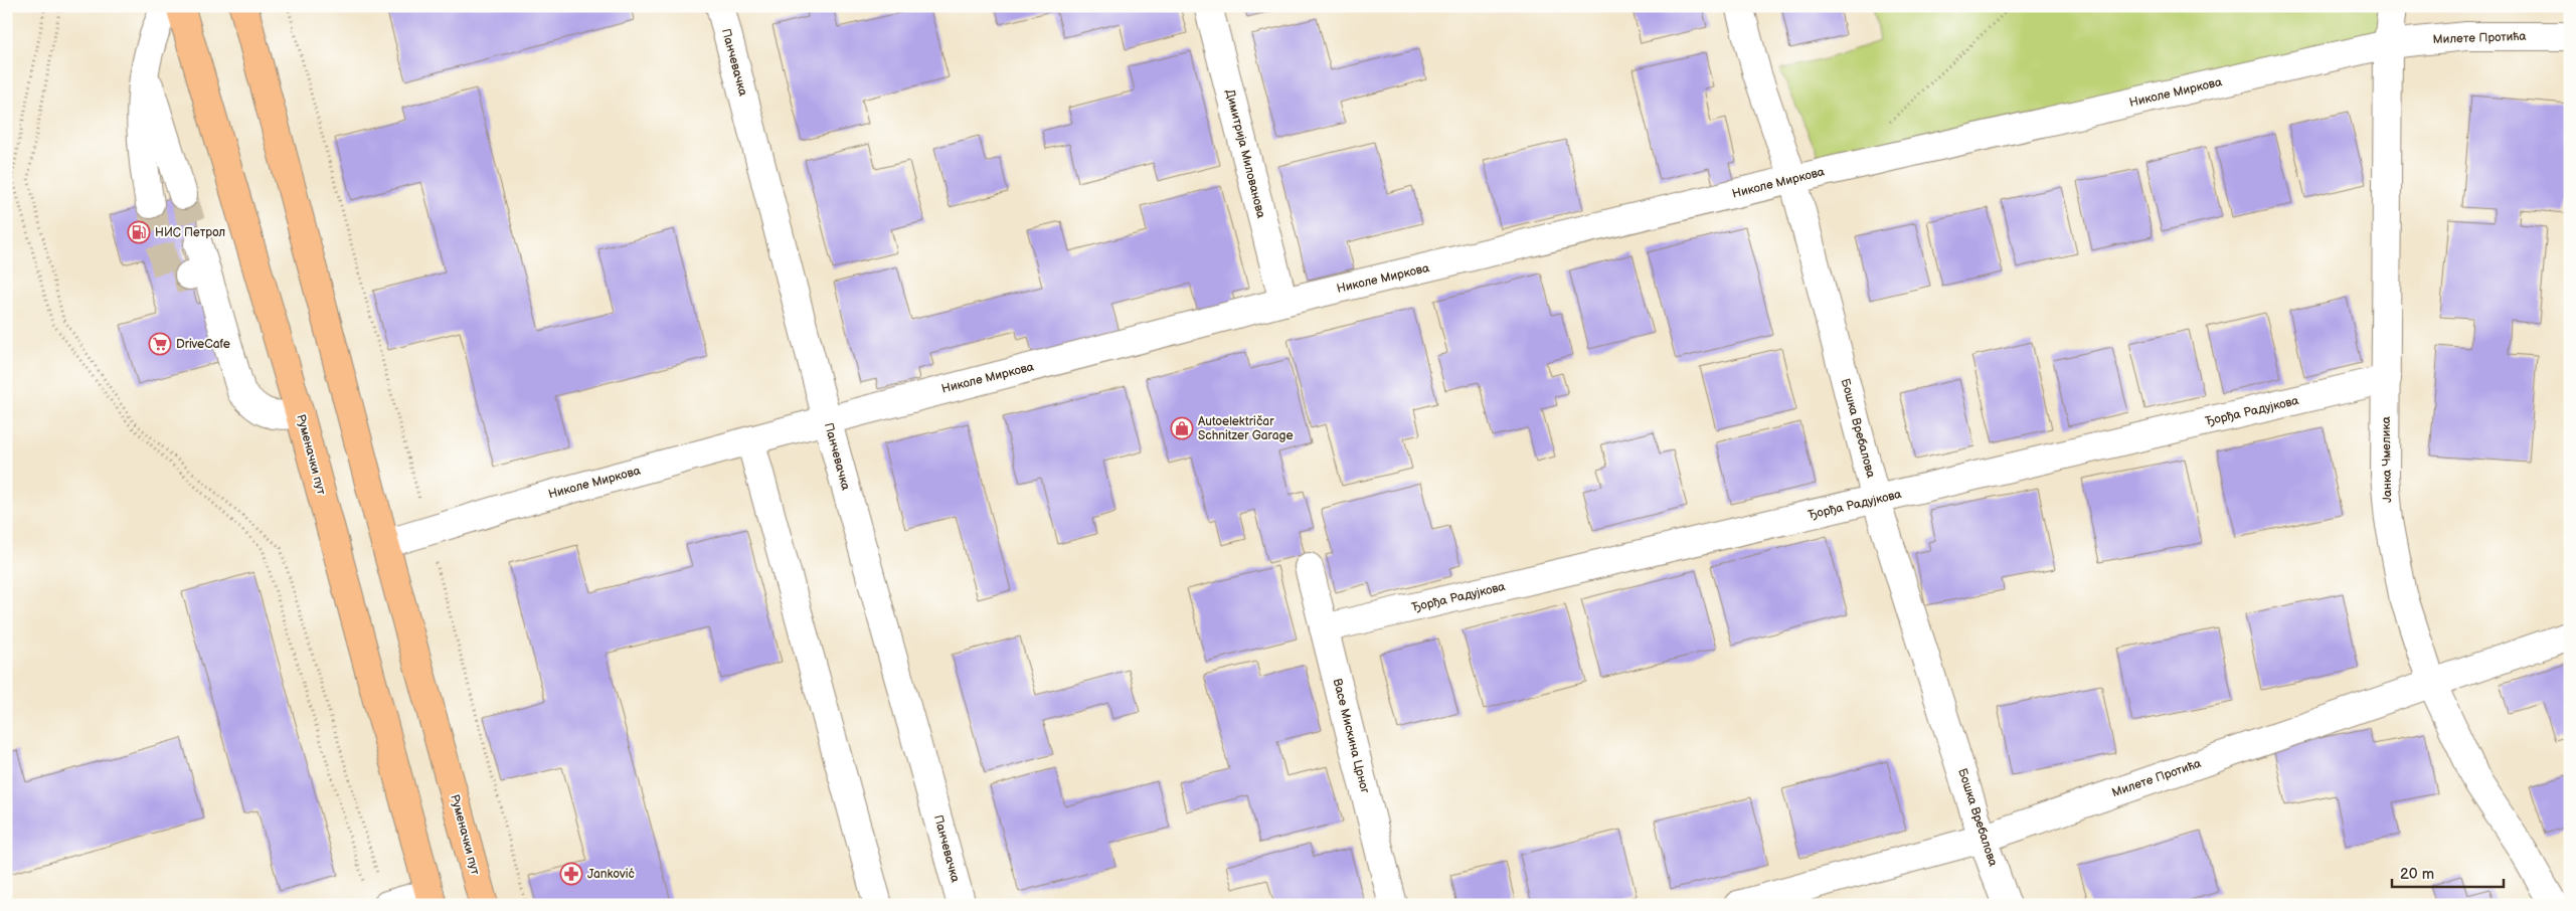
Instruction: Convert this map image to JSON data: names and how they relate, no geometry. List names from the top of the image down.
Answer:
{
  "streets": {
    "main road": ["Руменачки пут"],
    "street": [
      "Милете Протића",
      "Панчевачка",
      "Николе Миркова",
      "Димитрија Милованова",
      "Ђорђа Радујкова",
      "Бошка Вребалова",
      "Јанка Чмелика",
      "Васе Мискина Црног"
    ]
  },
  "crossings": [
    ["Милете Протића", "Николе Миркова"],
    ["Милете Протића", "Бошка Вребалова"],
    ["Милете Протића", "Јанка Чмелика"],
    ["Панчевачка", "Николе Миркова"],
    ["Николе Миркова", "Димитрија Милованова"],
    ["Николе Миркова", "Бошка Вребалова"],
    ["Николе Миркова", "Руменачки пут"],
    ["Николе Миркова", "Јанка Чмелика"],
    ["Ђорђа Радујкова", "Бошка Вребалова"],
    ["Ђорђа Радујкова", "Јанка Чмелика"],
    ["Ђорђа Радујкова", "Васе Мискина Црног"]
  ],
  "places": {
    "fuel station": ["НИС Петрол"],
    "supermarket": ["DriveCafe"],
    "shop": ["Autoelektričar Schnitzer Garage"],
    "pharmacy": ["Janković"]
  },
  "scale_bar": "20 m"
}
